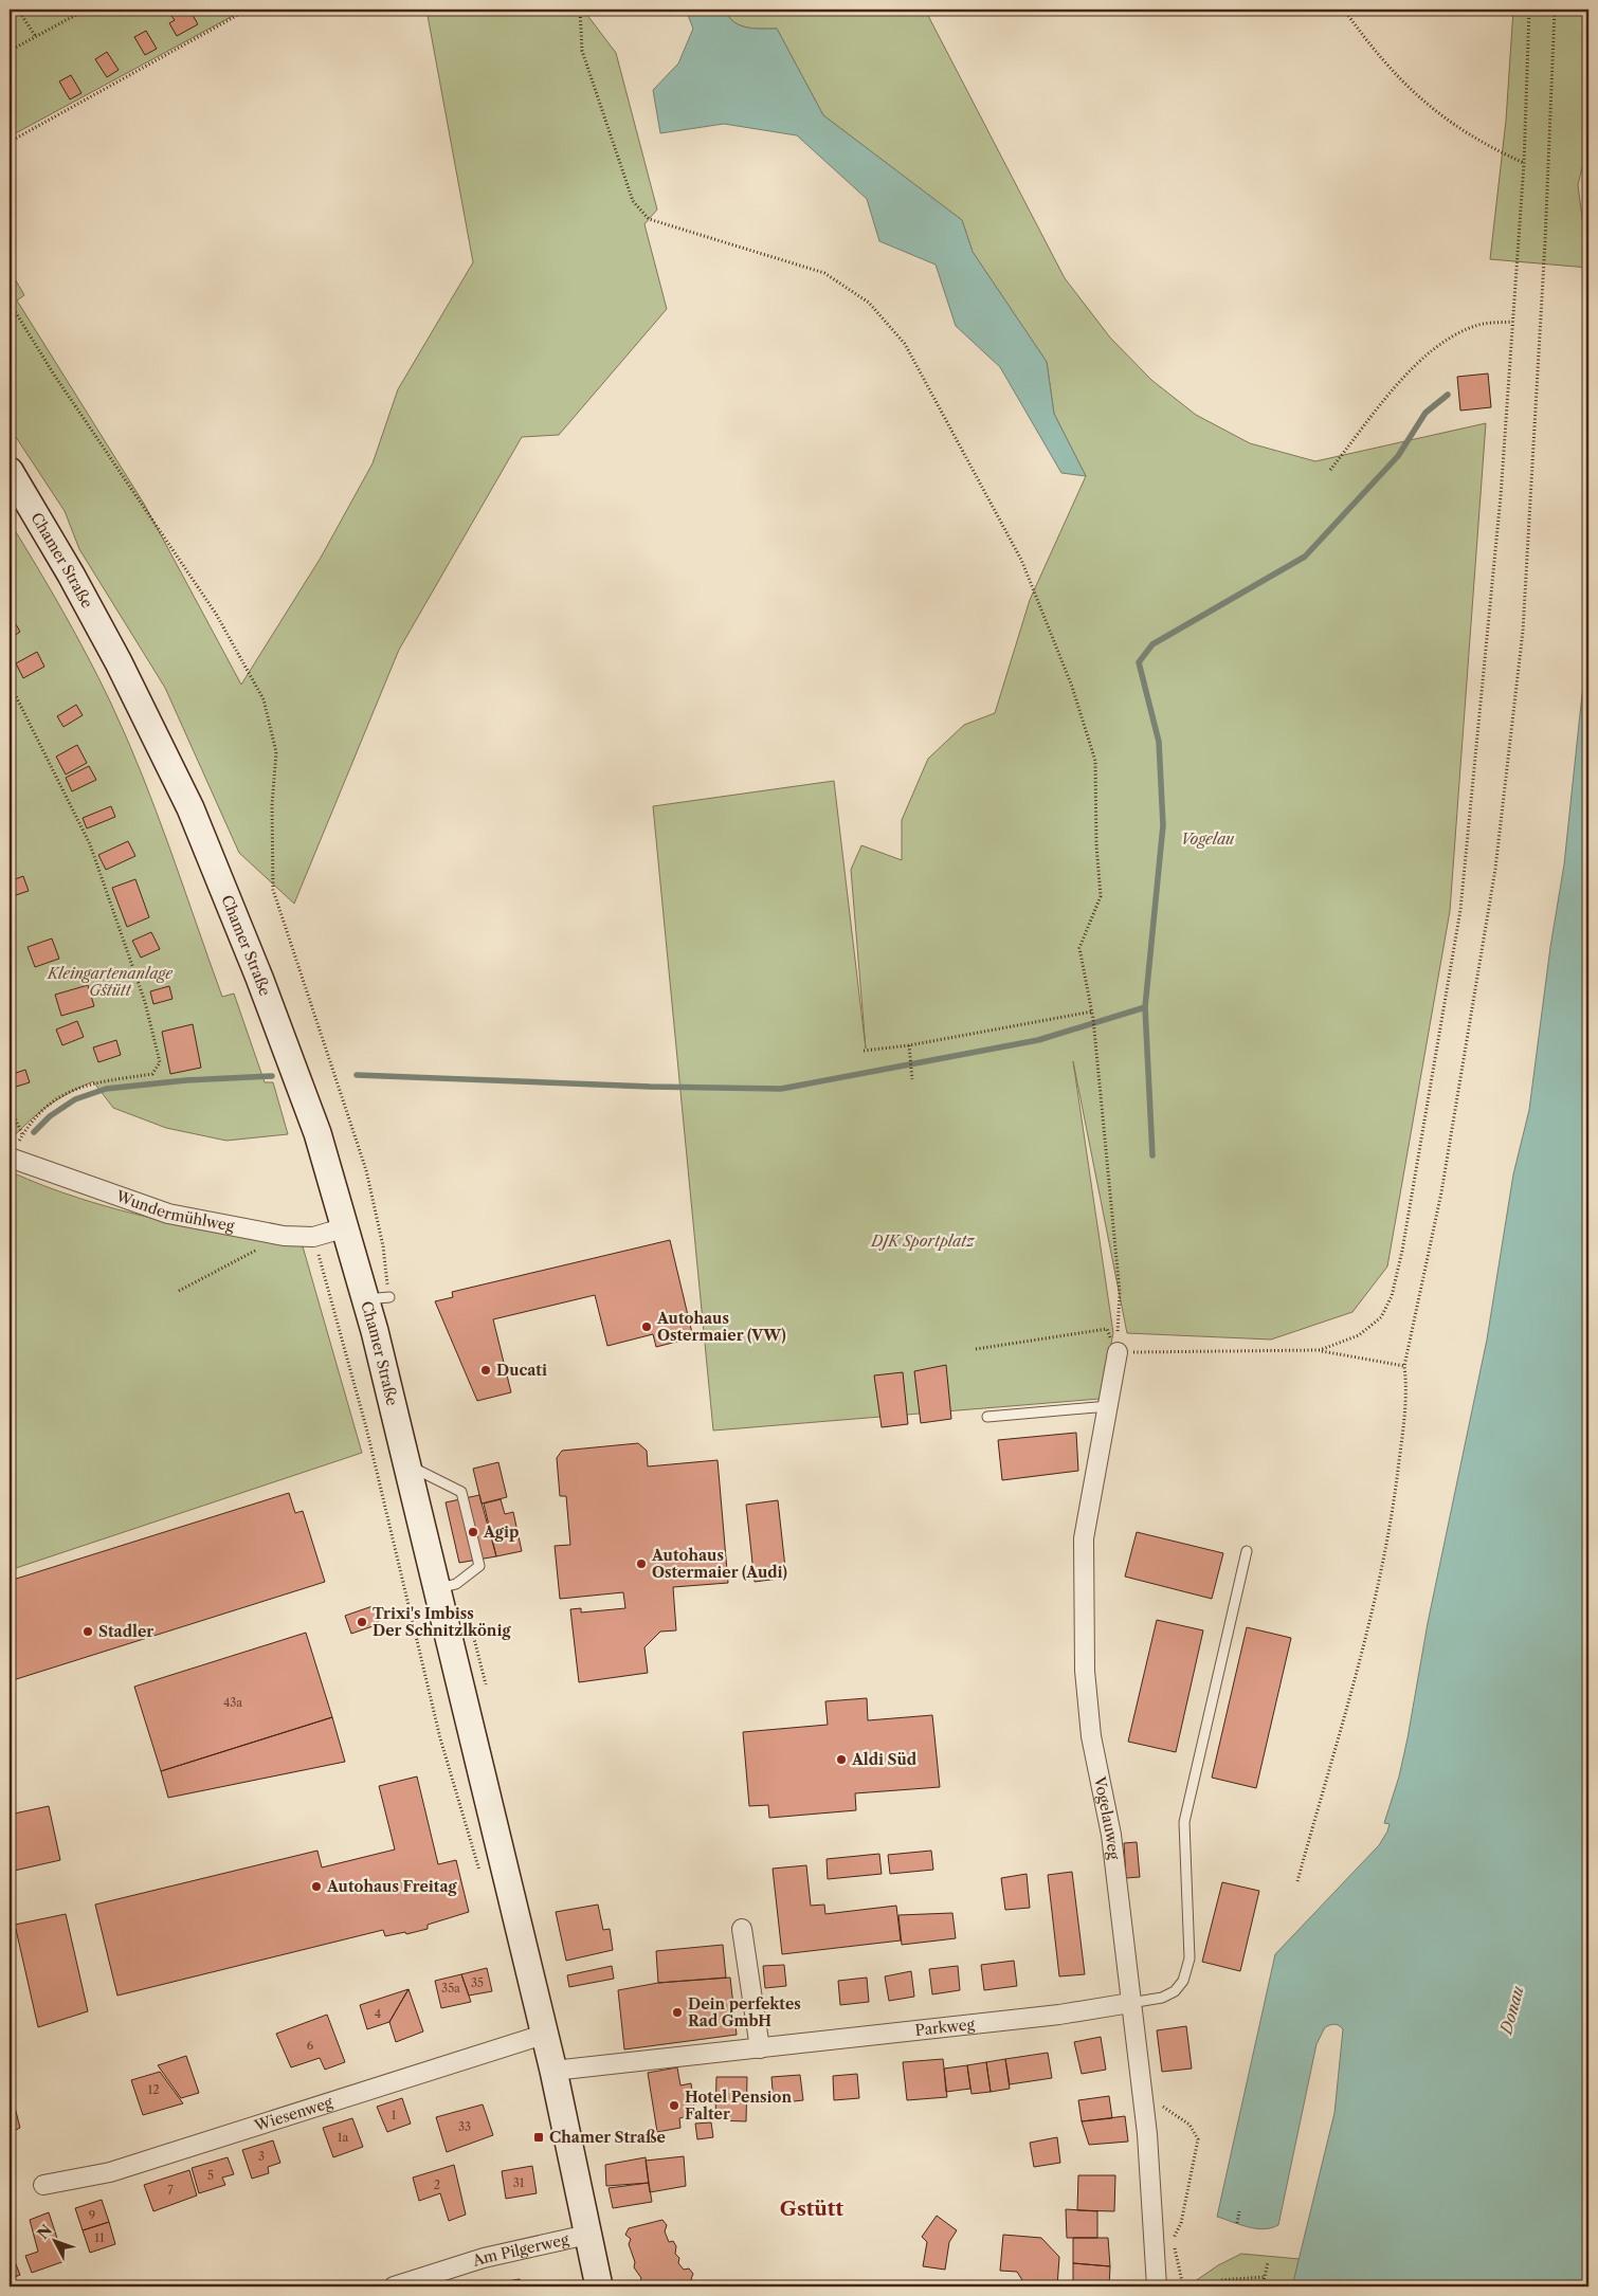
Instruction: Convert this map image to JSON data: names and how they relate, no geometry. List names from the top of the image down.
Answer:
{
  "streets": {
    "main road": ["Chamer Straße"],
    "street": [
      "Wundermühlweg",
      "Vogelauweg",
      "Parkweg",
      "Wiesenweg",
      "Am Pilgerweg"
    ]
  },
  "crossings": [
    ["Chamer Straße", "Wundermühlweg"],
    ["Chamer Straße", "Parkweg"],
    ["Chamer Straße", "Wiesenweg"],
    ["Chamer Straße", "Am Pilgerweg"],
    ["Vogelauweg", "Parkweg"]
  ],
  "districts": ["Gstütt"],
  "water": ["Donau"],
  "parks": ["Vogelau", "Kleingartenanlage Gstütt", "DJK Sportplatz"],
  "places": {
    "other": [
      "Autohaus Ostermaier (VW)",
      "Ducati",
      "Agip",
      "Autohaus Ostermaier (Audi)",
      "Trixi's Imbiss Der Schnitzlkönig",
      "Stadler",
      "Aldi Süd",
      "Autohaus Freitag",
      "Dein perfektes Rad GmbH",
      "Hotel Pension Falter"
    ],
    "transit": ["Chamer Straße"]
  },
  "house_numbers": [
    "43a",
    "35",
    "35a",
    "4",
    "6",
    "12",
    "1",
    "33",
    "1a",
    "3",
    "5",
    "31",
    "2",
    "7",
    "9",
    "11"
  ],
  "north": "top left"
}
